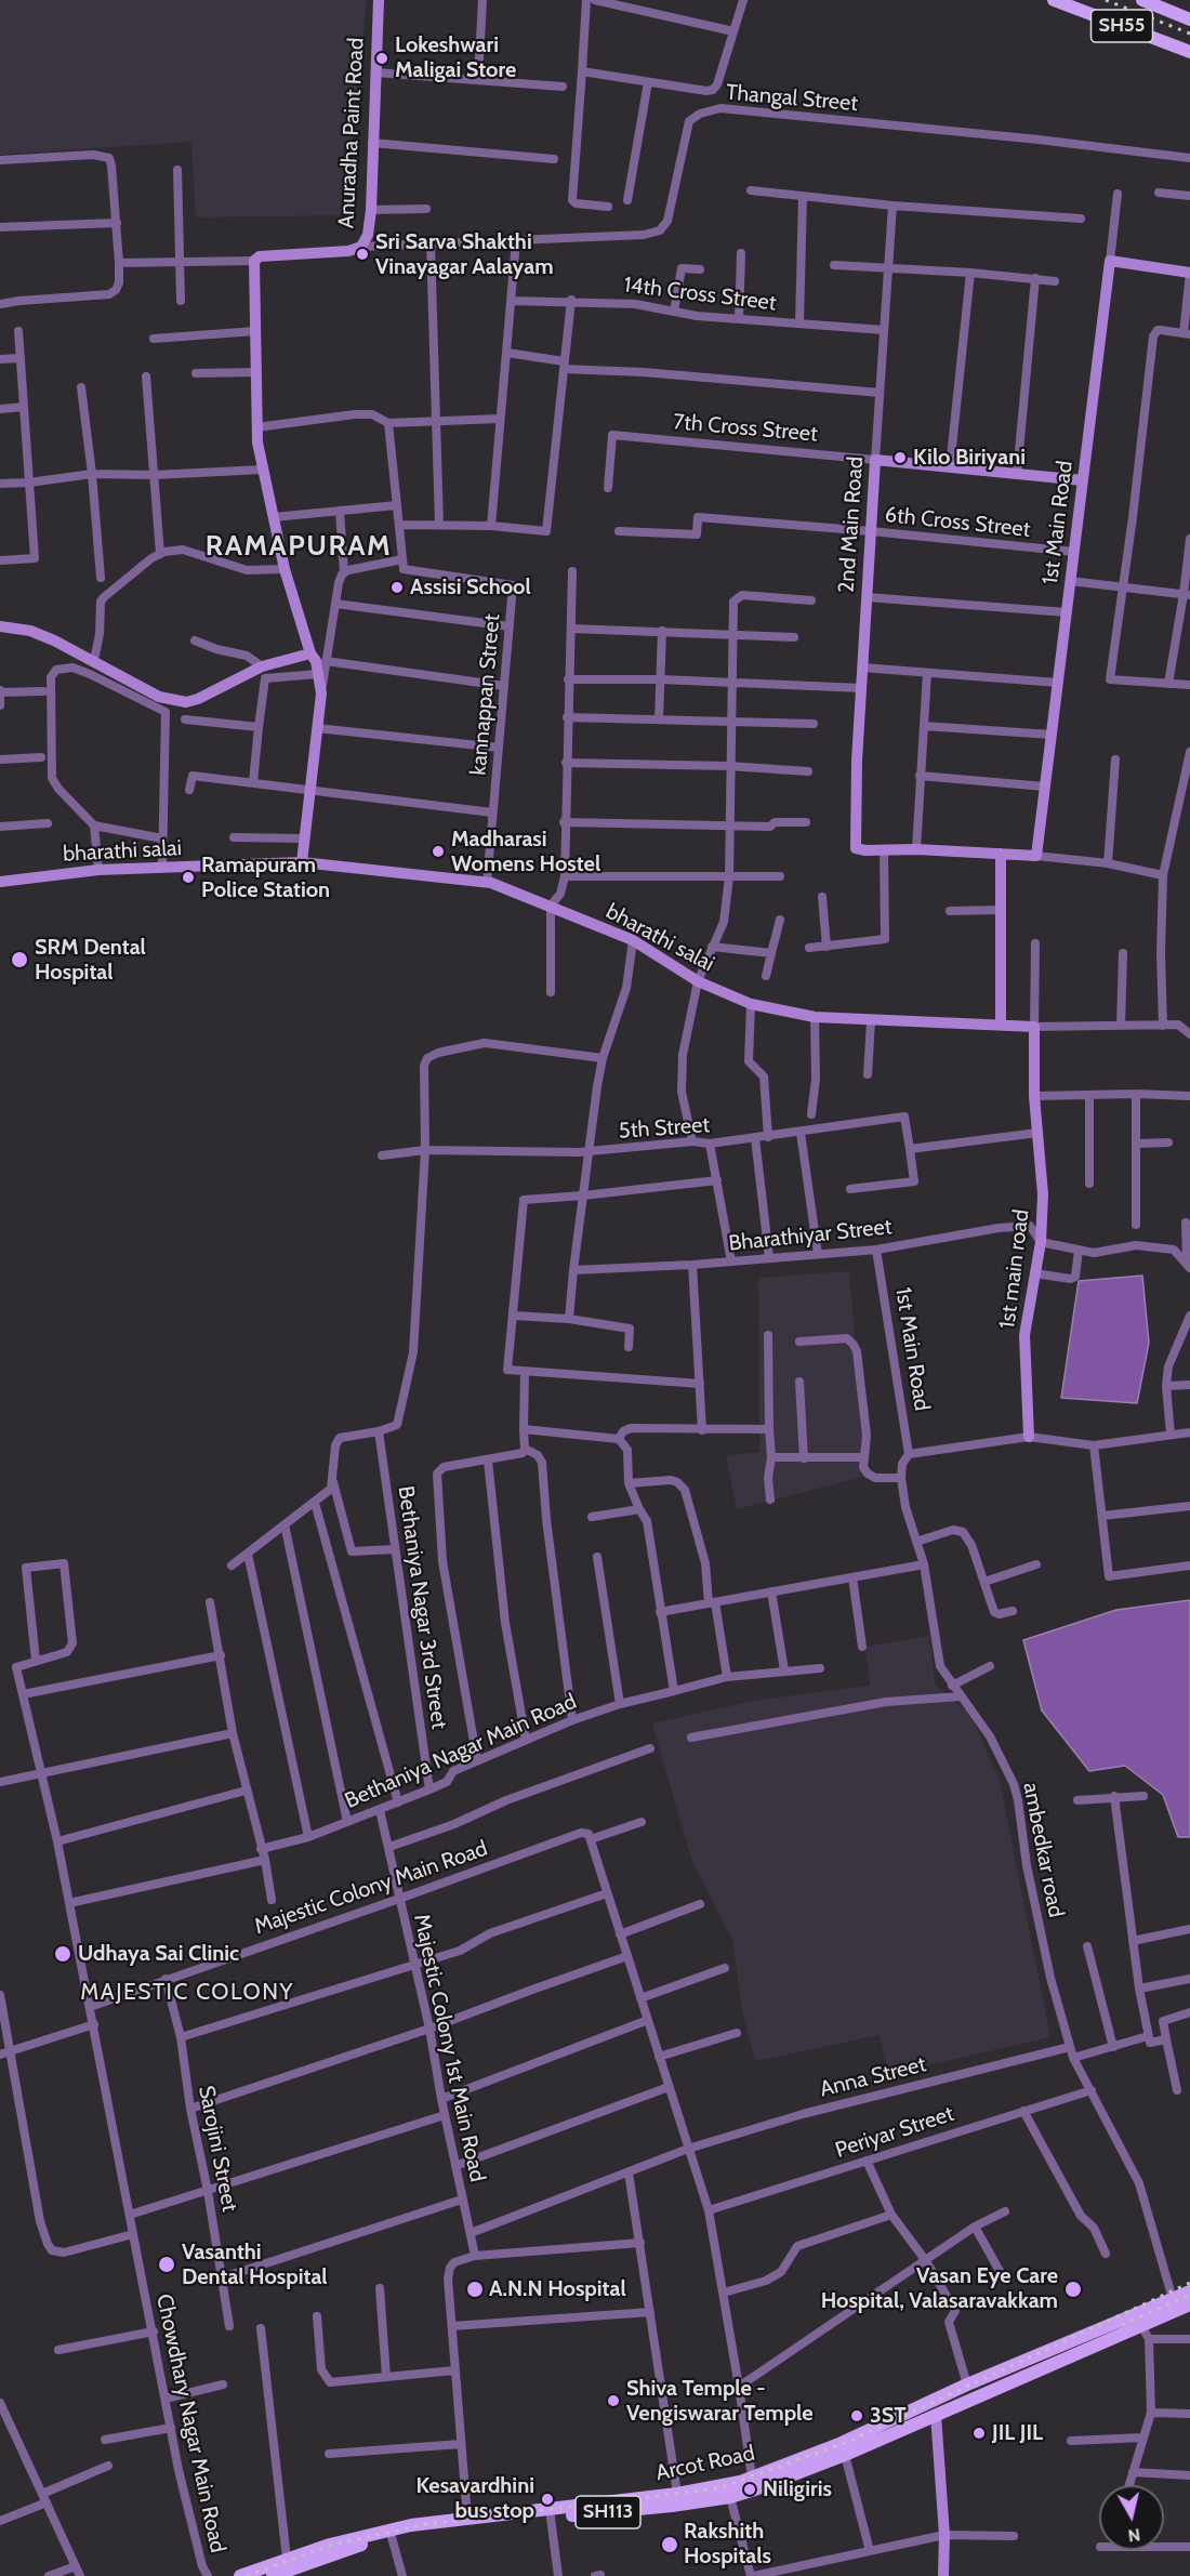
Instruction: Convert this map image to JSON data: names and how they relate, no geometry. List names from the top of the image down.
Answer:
{
  "streets": {
    "main road": ["SH55", "Arcot Road", "SH113"],
    "street": [
      "Thangal Street",
      "Anuradha Paint Road",
      "14th Cross Street",
      "7th Cross Street",
      "6th Cross Street",
      "1st Main Road",
      "2nd Main Road",
      "kannappan Street",
      "bharathi salai",
      "5th Street",
      "Bharathiyar Street",
      "1st main road",
      "Bethaniya Nagar 3rd Street",
      "Bethaniya Nagar Main Road",
      "ambedkar road",
      "Majestic Colony Main Road",
      "Majestic Colony 1st Main Road",
      "Anna Street",
      "Periyar Street",
      "Sarojini Street",
      "Chowdhary Nagar Main Road"
    ]
  },
  "crossings": [
    ["Thangal Street", "Anuradha Paint Road"],
    ["14th Cross Street", "2nd Main Road"],
    ["7th Cross Street", "1st Main Road"],
    ["7th Cross Street", "2nd Main Road"],
    ["6th Cross Street", "1st Main Road"],
    ["6th Cross Street", "2nd Main Road"],
    ["1st Main Road", "Bharathiyar Street"],
    ["1st Main Road", "ambedkar road"],
    ["kannappan Street", "bharathi salai"],
    ["bharathi salai", "1st main road"],
    ["Bharathiyar Street", "1st main road"],
    ["Bethaniya Nagar 3rd Street", "Bethaniya Nagar Main Road"],
    ["Bethaniya Nagar Main Road", "Majestic Colony 1st Main Road"],
    ["ambedkar road", "Anna Street"],
    ["ambedkar road", "Periyar Street"],
    ["ambedkar road", "Arcot Road"],
    ["Majestic Colony Main Road", "Majestic Colony 1st Main Road"],
    ["Majestic Colony Main Road", "Sarojini Street"],
    ["Majestic Colony Main Road", "Chowdhary Nagar Main Road"],
    ["Majestic Colony 1st Main Road", "Anna Street"]
  ],
  "districts": ["RAMAPURAM", "MAJESTIC COLONY"],
  "places": [
    "Lokeshwari Maligai Store",
    "Sri Sarva Shakthi Vinayagar Aalayam",
    "Kilo Biriyani",
    "Assisi School",
    "Madharasi Womens Hostel",
    "Ramapuram Police Station",
    "SRM Dental Hospital",
    "Udhaya Sai Clinic",
    "Vasanthi Dental Hospital",
    "A.N.N Hospital",
    "Vasan Eye Care Hospital, Valasaravakkam",
    "Shiva Temple - Vengiswarar Temple",
    "3ST",
    "JIL JIL",
    "Niligiris",
    "Kesavardhini bus stop",
    "Rakshith Hospitals"
  ],
  "north": "bottom"
}
